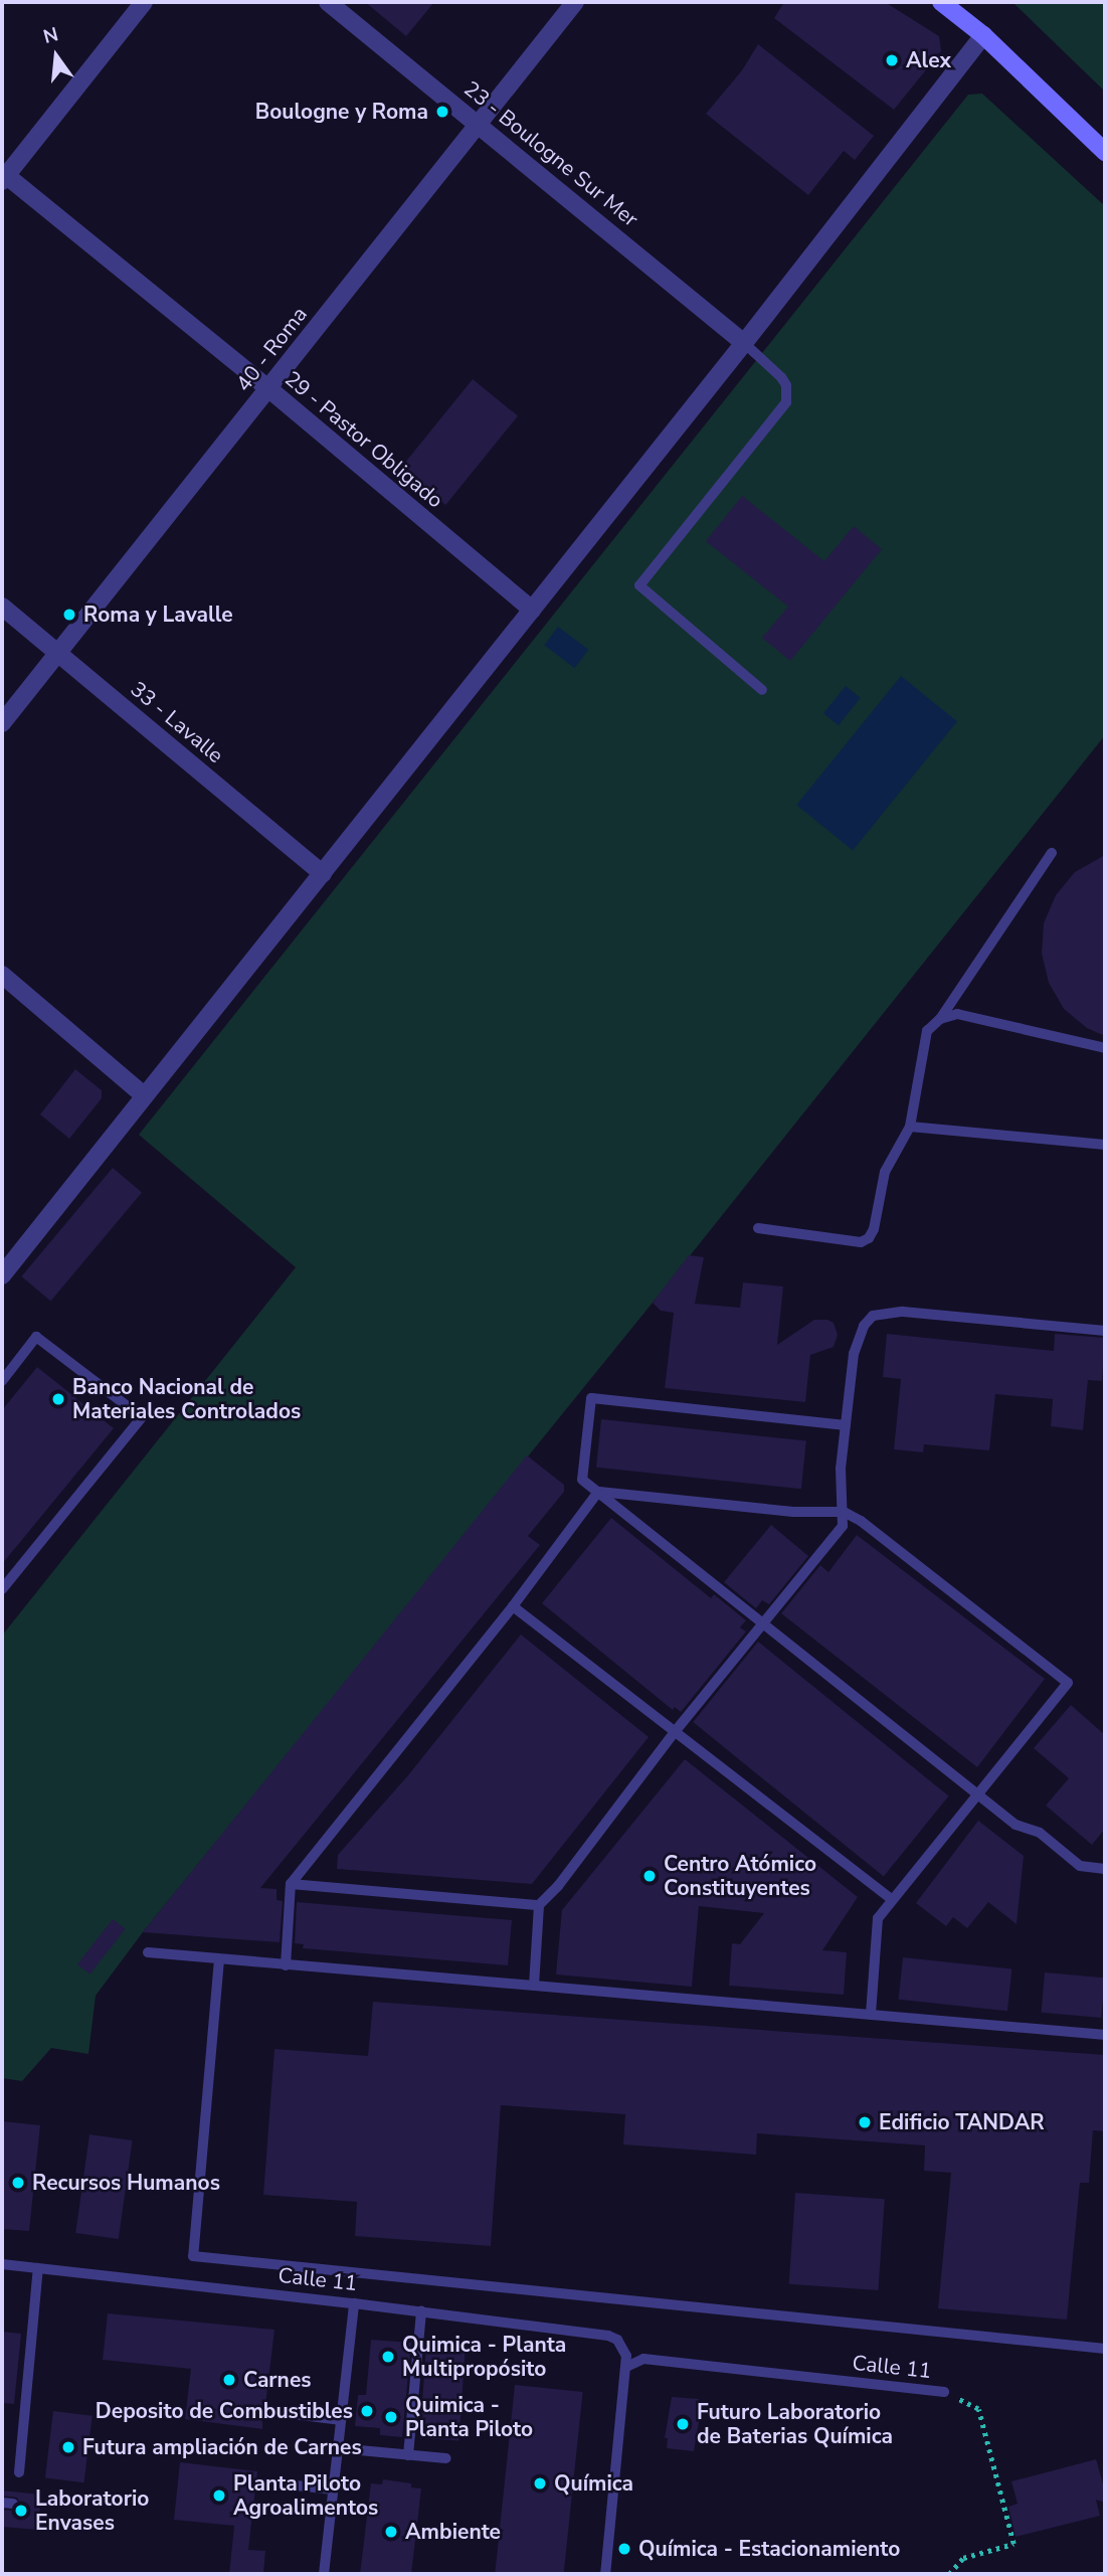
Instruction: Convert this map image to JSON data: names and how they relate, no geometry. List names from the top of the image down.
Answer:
{
  "streets": {
    "street": [
      "23 - Boulogne Sur Mer",
      "40 - Roma",
      "29 - Pastor Obligado",
      "33 - Lavalle"
    ],
    "lane": ["Calle 11"]
  },
  "crossings": [
    ["23 - Boulogne Sur Mer", "40 - Roma"],
    ["40 - Roma", "29 - Pastor Obligado"],
    ["40 - Roma", "33 - Lavalle"]
  ],
  "places": [
    "Alex",
    "Boulogne y Roma",
    "Roma y Lavalle",
    "Banco Nacional de Materiales Controlados",
    "Centro Atómico Constituyentes",
    "Edificio TANDAR",
    "Recursos Humanos",
    "Quimica - Planta Multipropósito",
    "Carnes",
    "Deposito de Combustibles",
    "Quimica - Planta Piloto",
    "Futuro Laboratorio de Baterias Química",
    "Futura ampliación de Carnes",
    "Química",
    "Planta Piloto Agroalimentos",
    "Laboratorio Envases",
    "Ambiente",
    "Química - Estacionamiento"
  ],
  "north": "top"
}
